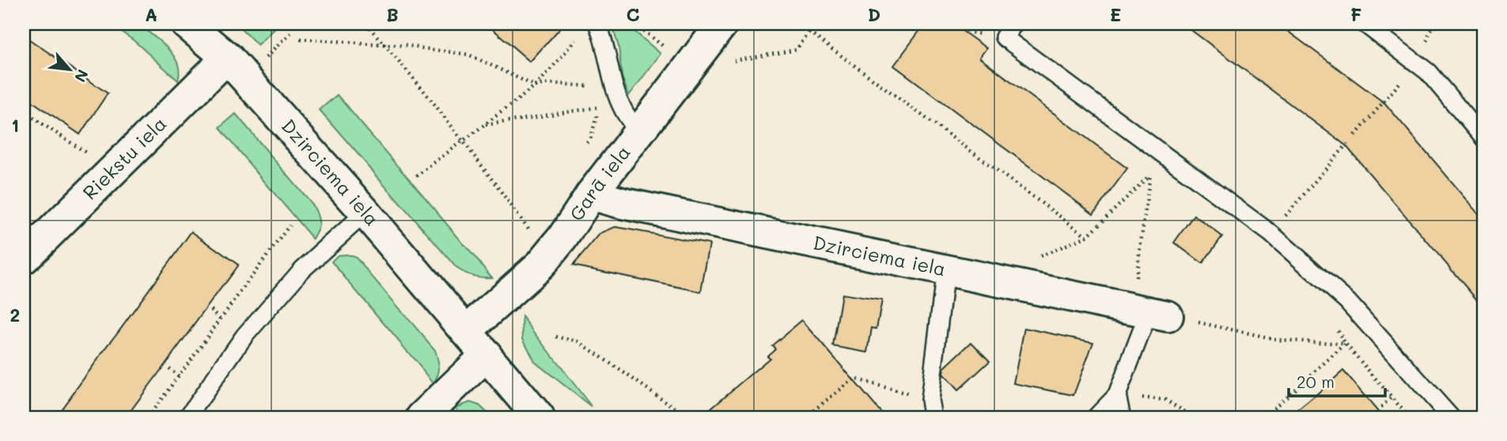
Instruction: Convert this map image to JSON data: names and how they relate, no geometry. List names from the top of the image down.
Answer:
{
  "streets": {
    "street": ["Riekstu iela", "Dzirciema iela", "Garā iela"]
  },
  "crossings": [
    ["Riekstu iela", "Dzirciema iela"],
    ["Dzirciema iela", "Garā iela"]
  ],
  "scale_bar": "20 m",
  "north": "bottom right",
  "grid": {
    "columns": [
      "A",
      "B",
      "C",
      "D",
      "E",
      "F"
    ],
    "rows": ["1", "2"]
  }
}
